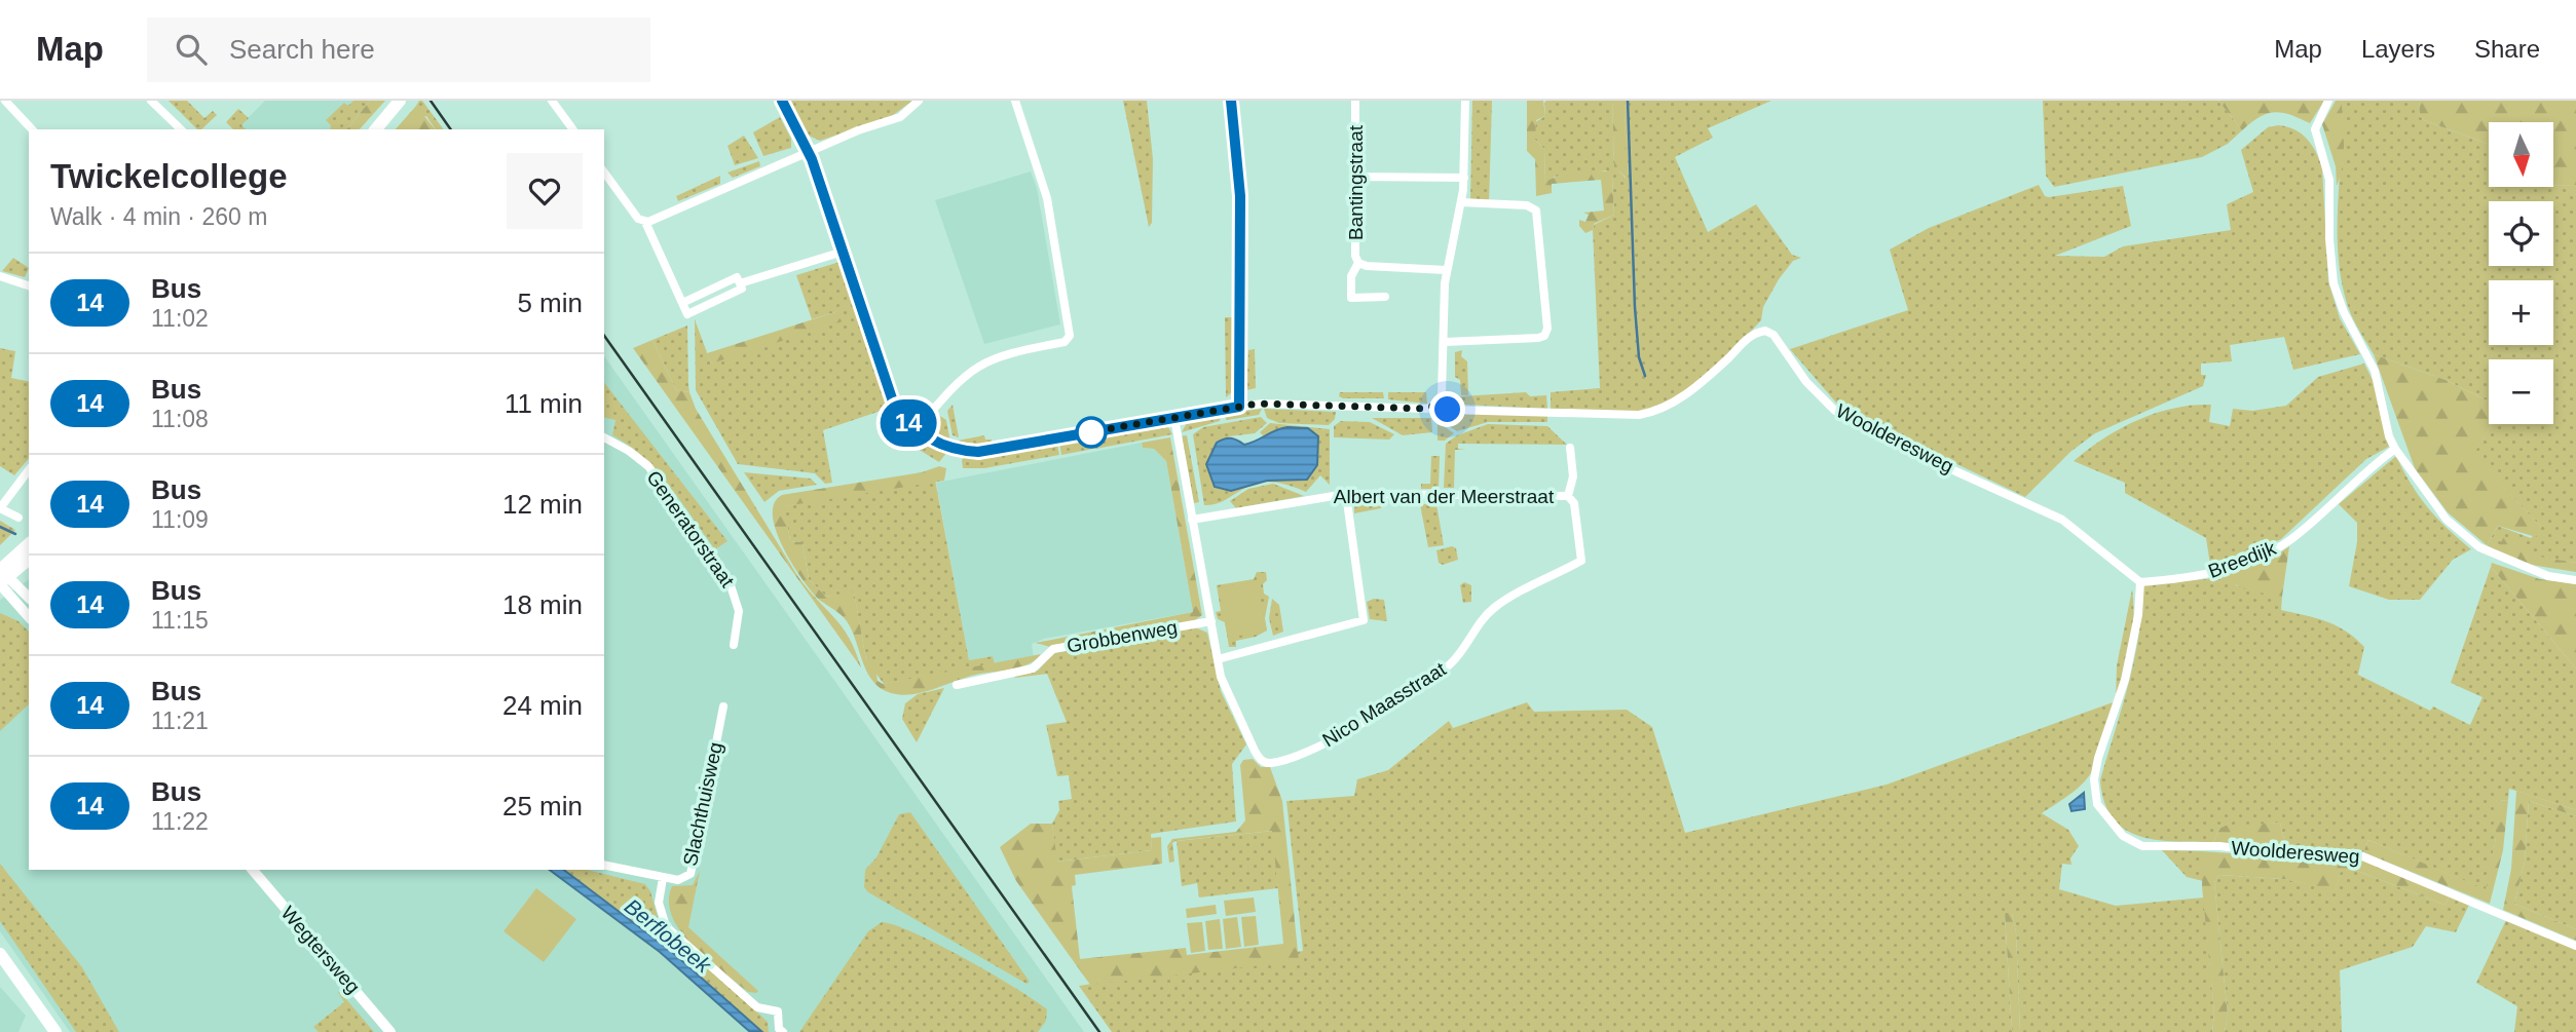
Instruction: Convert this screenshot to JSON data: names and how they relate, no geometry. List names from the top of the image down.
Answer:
{
  "streets": {
    "street": [
      "Bantingstraat",
      "Woolderesweg",
      "Albert van der Meerstraat",
      "Generatorstraat",
      "Breedijk",
      "Grobbenweg",
      "Nico Maasstraat",
      "Slachthuisweg",
      "Wegtersweg"
    ]
  },
  "crossings": [
    ["Woolderesweg", "Breedijk"],
    ["Woolderesweg", "Nico Maasstraat"],
    ["Albert van der Meerstraat", "Nico Maasstraat"],
    ["Grobbenweg", "Nico Maasstraat"]
  ],
  "water": ["Berflobeek"],
  "lines": ["bus line 14"],
  "north": "bottom",
  "page": {
    "header": "Map",
    "search": "Search here",
    "nav": ["Map", "Layers", "Share"],
    "on_map": "14",
    "map_buttons": ["+", "−"],
    "heading": ["Twickelcollege", "Walk · 4 min · 260 m"],
    "list": [
      {
        "mark": "14",
        "name": "Bus",
        "note": "11:02",
        "value": "5 min"
      },
      {
        "mark": "14",
        "name": "Bus",
        "note": "11:08",
        "value": "11 min"
      },
      {
        "mark": "14",
        "name": "Bus",
        "note": "11:09",
        "value": "12 min"
      },
      {
        "mark": "14",
        "name": "Bus",
        "note": "11:15",
        "value": "18 min"
      },
      {
        "mark": "14",
        "name": "Bus",
        "note": "11:21",
        "value": "24 min"
      },
      {
        "mark": "14",
        "name": "Bus",
        "note": "11:22",
        "value": "25 min"
      }
    ]
  }
}
